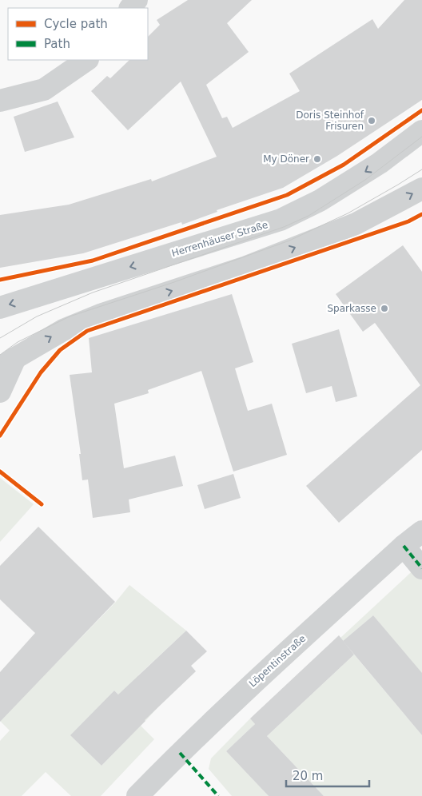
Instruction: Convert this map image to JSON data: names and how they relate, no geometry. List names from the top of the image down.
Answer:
{
  "streets": {
    "street": ["Herrenhäuser Straße", "Löpentinstraße"]
  },
  "places": ["Doris Steinhof Frisuren", "My Döner", "Sparkasse"],
  "legend": ["Cycle path", "Path"],
  "scale_bar": "20 m"
}
